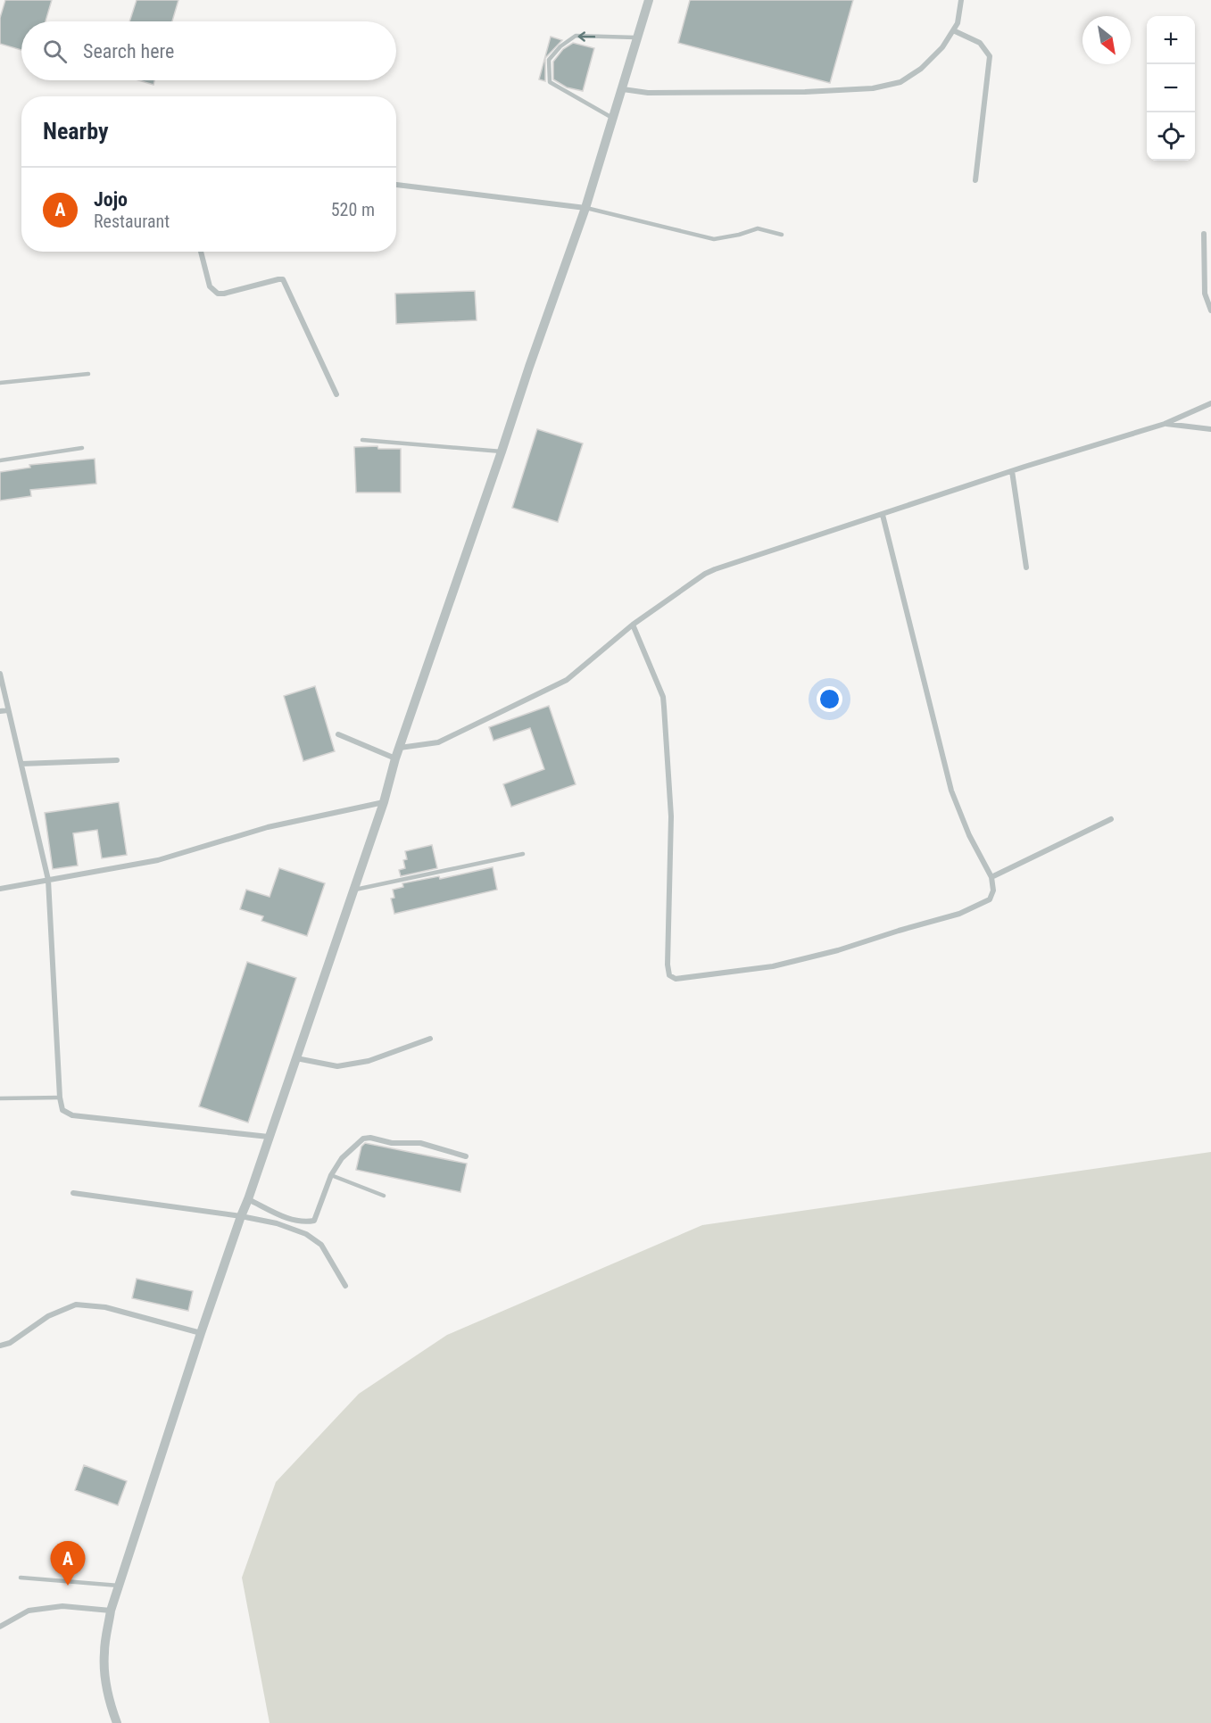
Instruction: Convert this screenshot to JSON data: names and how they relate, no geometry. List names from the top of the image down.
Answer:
{
  "north": "bottom right",
  "page": {
    "map_buttons": ["+", "−"],
    "search": "Search here",
    "heading": "Nearby",
    "list": [
      {
        "mark": "A",
        "name": "Jojo",
        "note": "Restaurant",
        "value": "520 m"
      }
    ],
    "pins": "A"
  }
}
